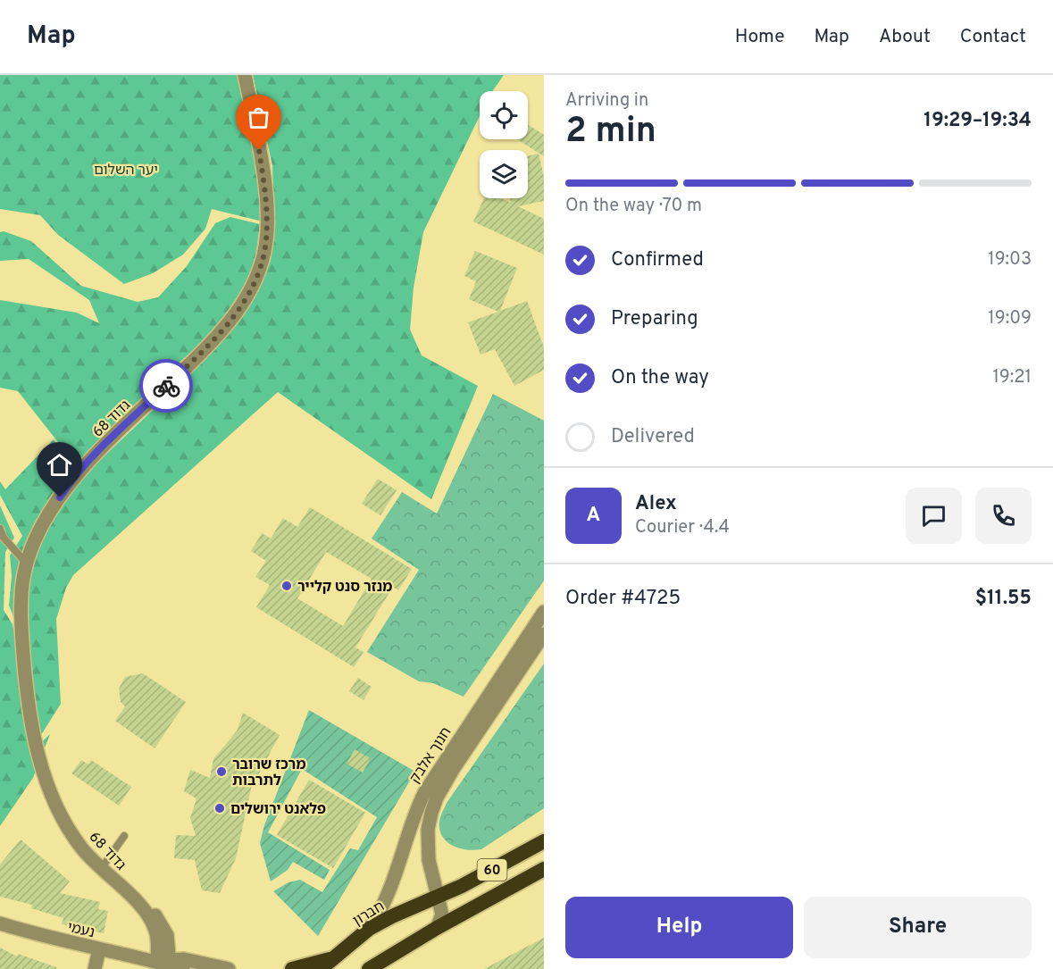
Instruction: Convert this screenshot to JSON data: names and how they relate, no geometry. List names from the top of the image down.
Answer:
{
  "streets": {
    "highway": ["60", "חברון"],
    "street": ["גדוד 68", "חנוך אלבק", "נעמי"]
  },
  "crossings": [
    ["גדוד 68", "נעמי"],
    ["חנוך אלבק", "60"],
    ["חנוך אלבק", "חברון"],
    ["60", "חברון"]
  ],
  "parks": ["יער השלום"],
  "places": ["מנזר סנט קלייר", "מרכז שרובר לתרבות", "פלאנט ירושלים"],
  "page": {
    "header": "Map",
    "nav": [
      "Home",
      "Map",
      "About",
      "Contact"
    ],
    "heading": ["2 min", "Arriving in", "19:29–19:34"],
    "panel": [
      "Alex",
      "Courier · 4.4",
      "Order #4725",
      "$11.55"
    ],
    "bar": "On the way · 70 m",
    "list": [
      ["Confirmed", "19:03"],
      ["Preparing", "19:09"],
      ["On the way", "19:21"],
      "Delivered"
    ],
    "round": "A",
    "buttons": ["Help", "Share"]
  }
}
